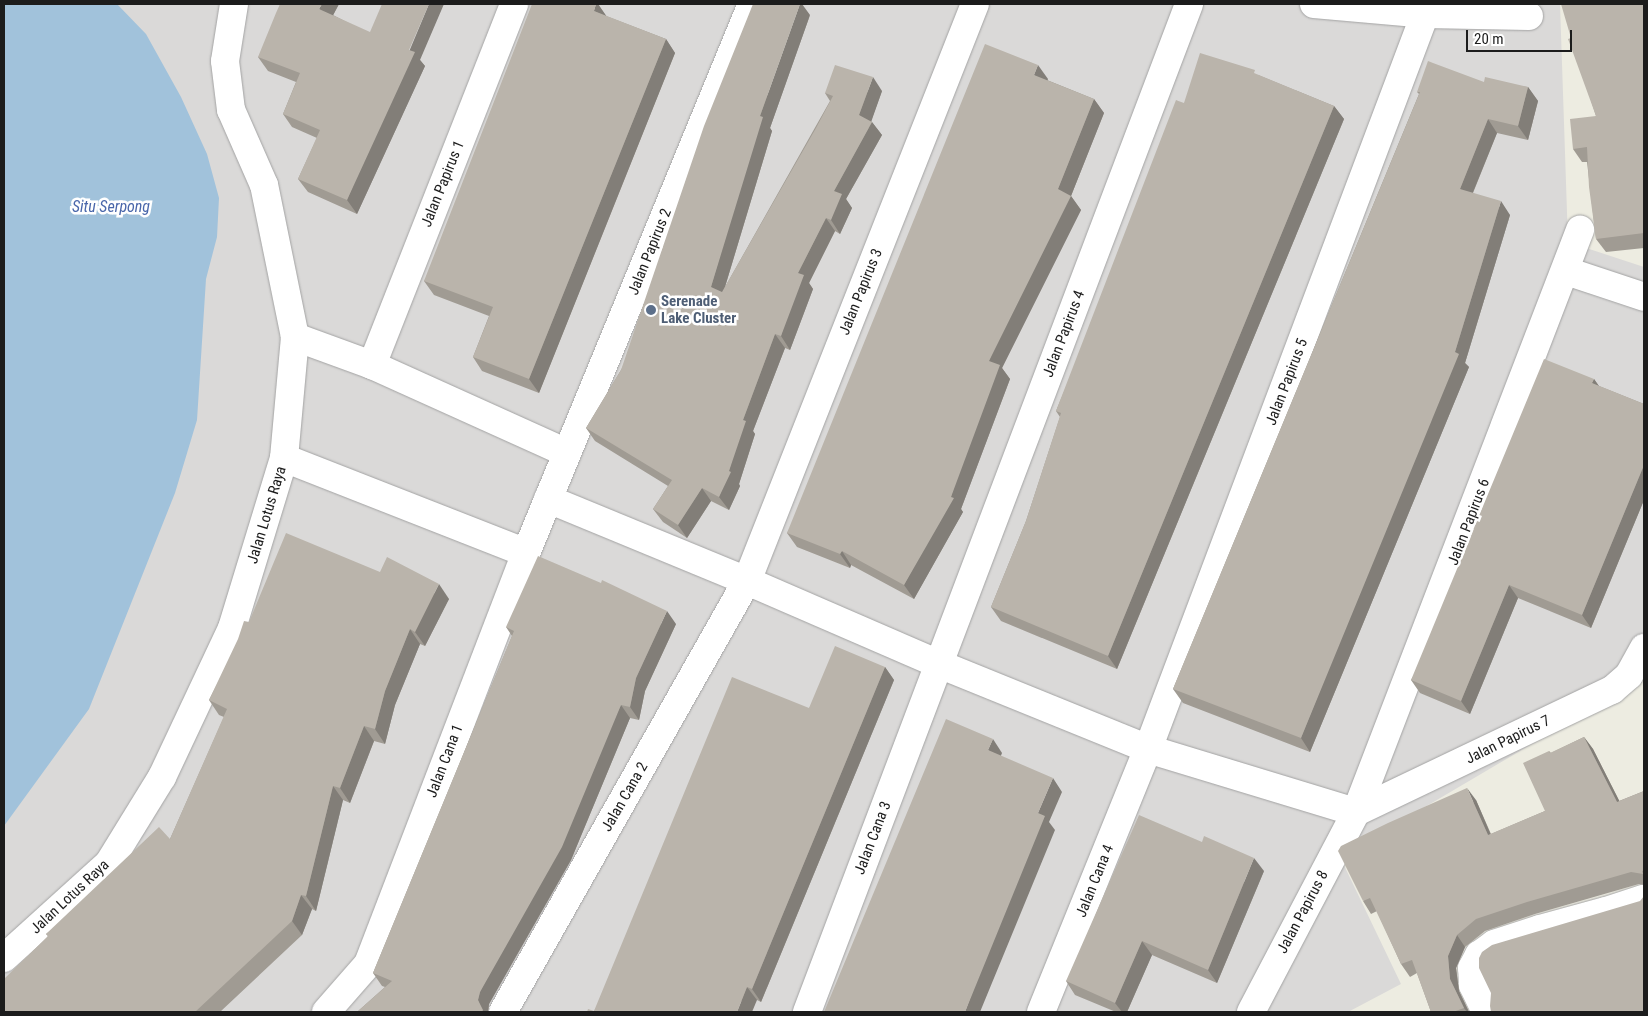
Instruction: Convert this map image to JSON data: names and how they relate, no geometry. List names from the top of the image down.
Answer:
{
  "streets": {
    "street": [
      "Jalan Papirus 1",
      "Jalan Papirus 2",
      "Jalan Papirus 3",
      "Jalan Papirus 4",
      "Jalan Papirus 5",
      "Jalan Lotus Raya",
      "Jalan Papirus 6",
      "Jalan Papirus 7",
      "Jalan Cana 1",
      "Jalan Cana 2",
      "Jalan Cana 3",
      "Jalan Cana 4",
      "Jalan Papirus 8"
    ]
  },
  "crossings": [
    ["Jalan Papirus 2", "Jalan Cana 1"],
    ["Jalan Papirus 3", "Jalan Cana 2"],
    ["Jalan Papirus 4", "Jalan Cana 3"],
    ["Jalan Papirus 5", "Jalan Cana 4"],
    ["Jalan Papirus 6", "Jalan Papirus 7"],
    ["Jalan Papirus 6", "Jalan Papirus 8"],
    ["Jalan Papirus 7", "Jalan Papirus 8"]
  ],
  "water": ["Situ Serpong"],
  "places": ["Serenade Lake Cluster"],
  "scale_bar": "20 m"
}
